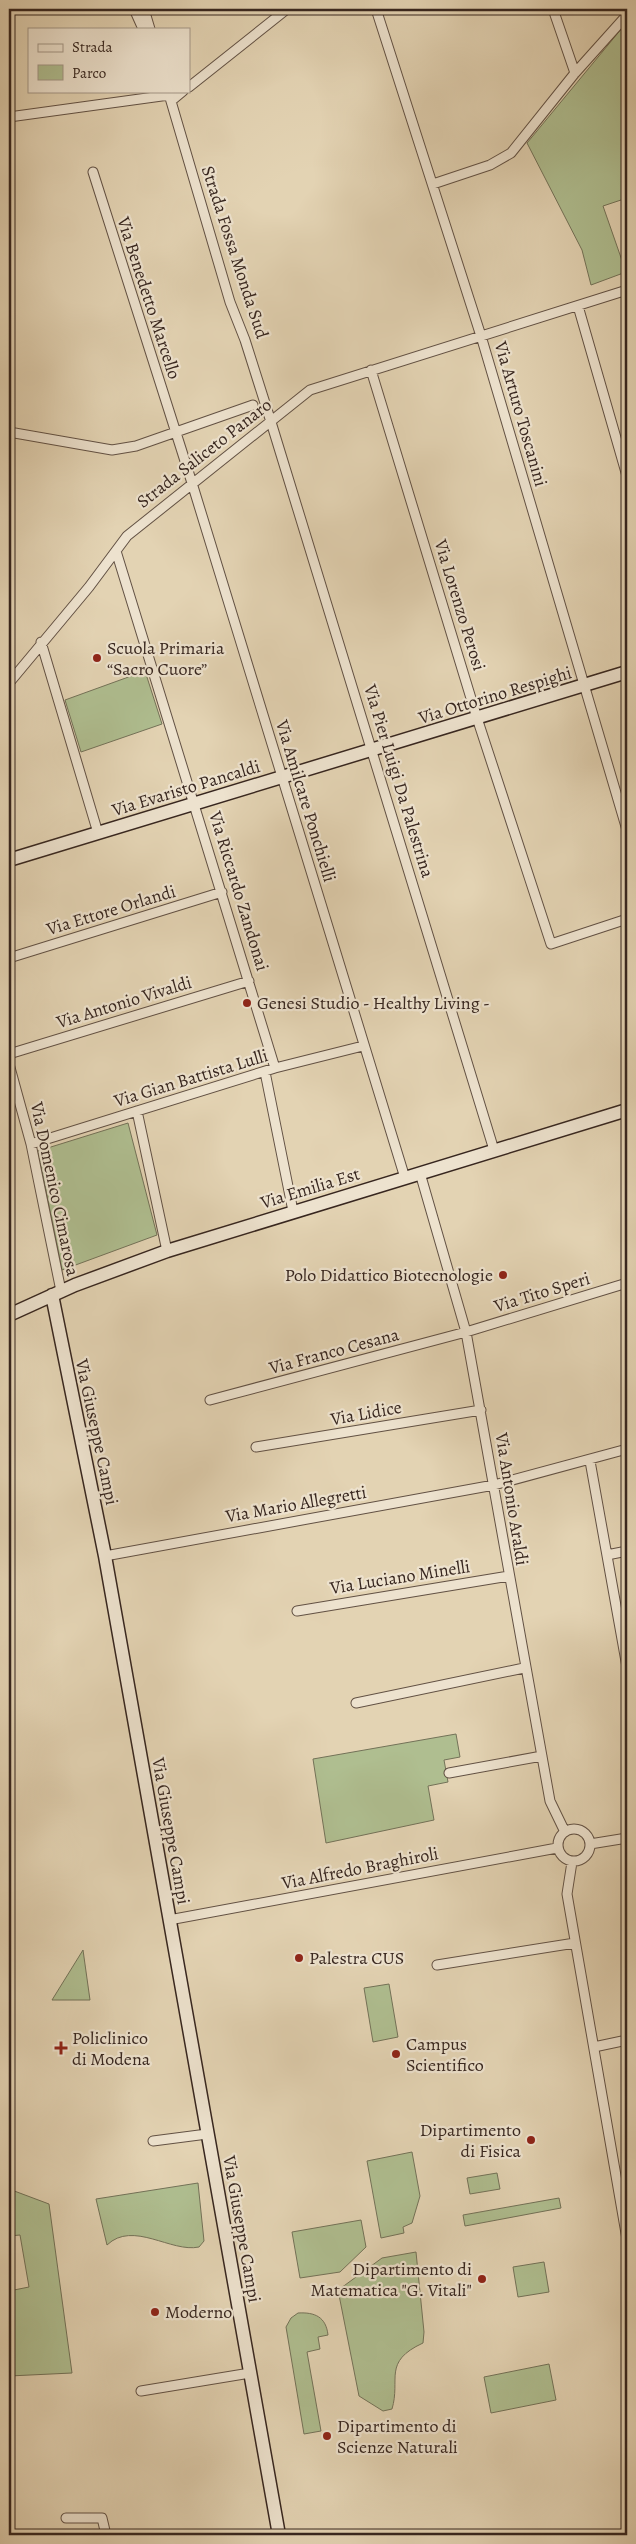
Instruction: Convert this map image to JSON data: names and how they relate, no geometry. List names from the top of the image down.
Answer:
{
  "streets": {
    "street": [
      "Strada Fossa Monda Sud",
      "Via Benedetto Marcello",
      "Via Arturo Toscanini",
      "Strada Saliceto Panaro",
      "Via Lorenzo Perosi",
      "Via Ottorino Respighi",
      "Via Pier Luigi Da Palestrina",
      "Via Evaristo Pancaldi",
      "Via Amilcare Ponchielli",
      "Via Riccardo Zandonai",
      "Via Ettore Orlandi",
      "Via Antonio Vivaldi",
      "Via Gian Battista Lulli",
      "Via Emilia Est",
      "Via Domenico Cimarosa",
      "Via Tito Speri",
      "Via Franco Cesana",
      "Via Lidice",
      "Via Giuseppe Campi",
      "Via Antonio Araldi",
      "Via Mario Allegretti",
      "Via Luciano Minelli",
      "Via Alfredo Braghiroli"
    ]
  },
  "crossings": [
    ["Strada Fossa Monda Sud", "Strada Saliceto Panaro"],
    ["Strada Fossa Monda Sud", "Via Pier Luigi Da Palestrina"],
    ["Via Benedetto Marcello", "Via Amilcare Ponchielli"],
    ["Via Arturo Toscanini", "Strada Saliceto Panaro"],
    ["Via Arturo Toscanini", "Via Ottorino Respighi"],
    ["Strada Saliceto Panaro", "Via Lorenzo Perosi"],
    ["Strada Saliceto Panaro", "Via Pier Luigi Da Palestrina"],
    ["Strada Saliceto Panaro", "Via Amilcare Ponchielli"],
    ["Strada Saliceto Panaro", "Via Riccardo Zandonai"],
    ["Via Lorenzo Perosi", "Via Ottorino Respighi"],
    ["Via Ottorino Respighi", "Via Pier Luigi Da Palestrina"],
    ["Via Ottorino Respighi", "Via Evaristo Pancaldi"],
    ["Via Pier Luigi Da Palestrina", "Via Evaristo Pancaldi"],
    ["Via Pier Luigi Da Palestrina", "Via Emilia Est"],
    ["Via Evaristo Pancaldi", "Via Amilcare Ponchielli"],
    ["Via Evaristo Pancaldi", "Via Riccardo Zandonai"],
    ["Via Amilcare Ponchielli", "Via Gian Battista Lulli"],
    ["Via Amilcare Ponchielli", "Via Emilia Est"],
    ["Via Riccardo Zandonai", "Via Ettore Orlandi"],
    ["Via Riccardo Zandonai", "Via Antonio Vivaldi"],
    ["Via Riccardo Zandonai", "Via Gian Battista Lulli"],
    ["Via Gian Battista Lulli", "Via Domenico Cimarosa"],
    ["Via Emilia Est", "Via Domenico Cimarosa"],
    ["Via Emilia Est", "Via Giuseppe Campi"],
    ["Via Emilia Est", "Via Antonio Araldi"],
    ["Via Domenico Cimarosa", "Via Giuseppe Campi"],
    ["Via Tito Speri", "Via Franco Cesana"],
    ["Via Tito Speri", "Via Antonio Araldi"],
    ["Via Franco Cesana", "Via Antonio Araldi"],
    ["Via Lidice", "Via Antonio Araldi"],
    ["Via Giuseppe Campi", "Via Mario Allegretti"],
    ["Via Giuseppe Campi", "Via Alfredo Braghiroli"],
    ["Via Antonio Araldi", "Via Mario Allegretti"],
    ["Via Antonio Araldi", "Via Luciano Minelli"],
    ["Via Antonio Araldi", "Via Alfredo Braghiroli"]
  ],
  "places": {
    "other": [
      "Scuola Primaria “Sacro Cuore”",
      "Genesi Studio - Healthy Living -",
      "Polo Didattico Biotecnologie",
      "Palestra CUS",
      "Campus Scientifico",
      "Dipartimento di Fisica",
      "Dipartimento di Matematica \"G. Vitali\"",
      "Moderno",
      "Dipartimento di Scienze Naturali"
    ],
    "health": ["Policlinico di Modena"]
  },
  "legend": ["Strada", "Parco"]
}
